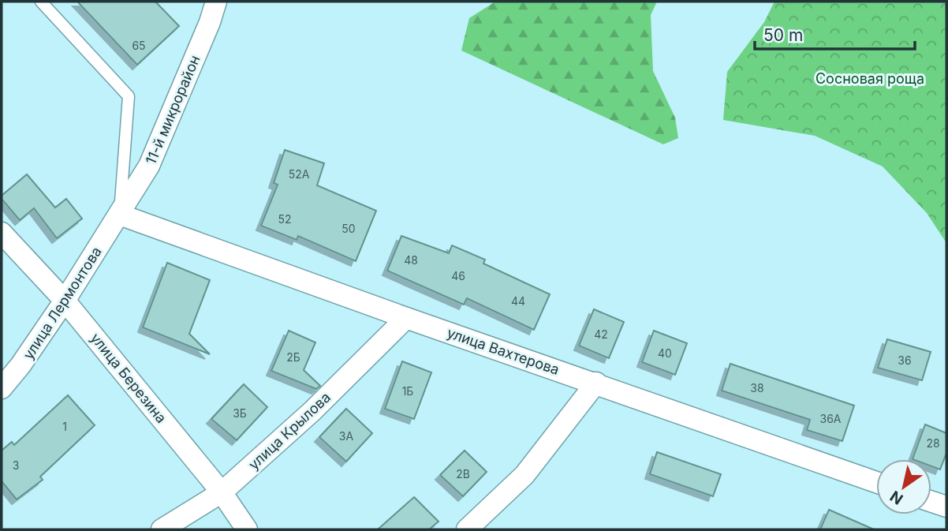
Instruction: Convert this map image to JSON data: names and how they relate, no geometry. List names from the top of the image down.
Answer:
{
  "streets": {
    "street": [
      "11-й микрорайон",
      "улица Лермонтова",
      "улица Вахтерова",
      "улица Березина",
      "улица Крылова"
    ]
  },
  "crossings": [
    ["11-й микрорайон", "улица Лермонтова"],
    ["11-й микрорайон", "улица Вахтерова"],
    ["улица Лермонтова", "улица Вахтерова"],
    ["улица Лермонтова", "улица Березина"],
    ["улица Вахтерова", "улица Крылова"],
    ["улица Березина", "улица Крылова"]
  ],
  "parks": ["Сосновая роща"],
  "house_numbers": [
    "65",
    "52А",
    "52",
    "50",
    "48",
    "46",
    "44",
    "42",
    "40",
    "2Б",
    "36",
    "38",
    "1Б",
    "3Б",
    "36А",
    "1",
    "3А",
    "28",
    "3",
    "2В"
  ],
  "scale_bar": "50 m",
  "north": "bottom left"
}
